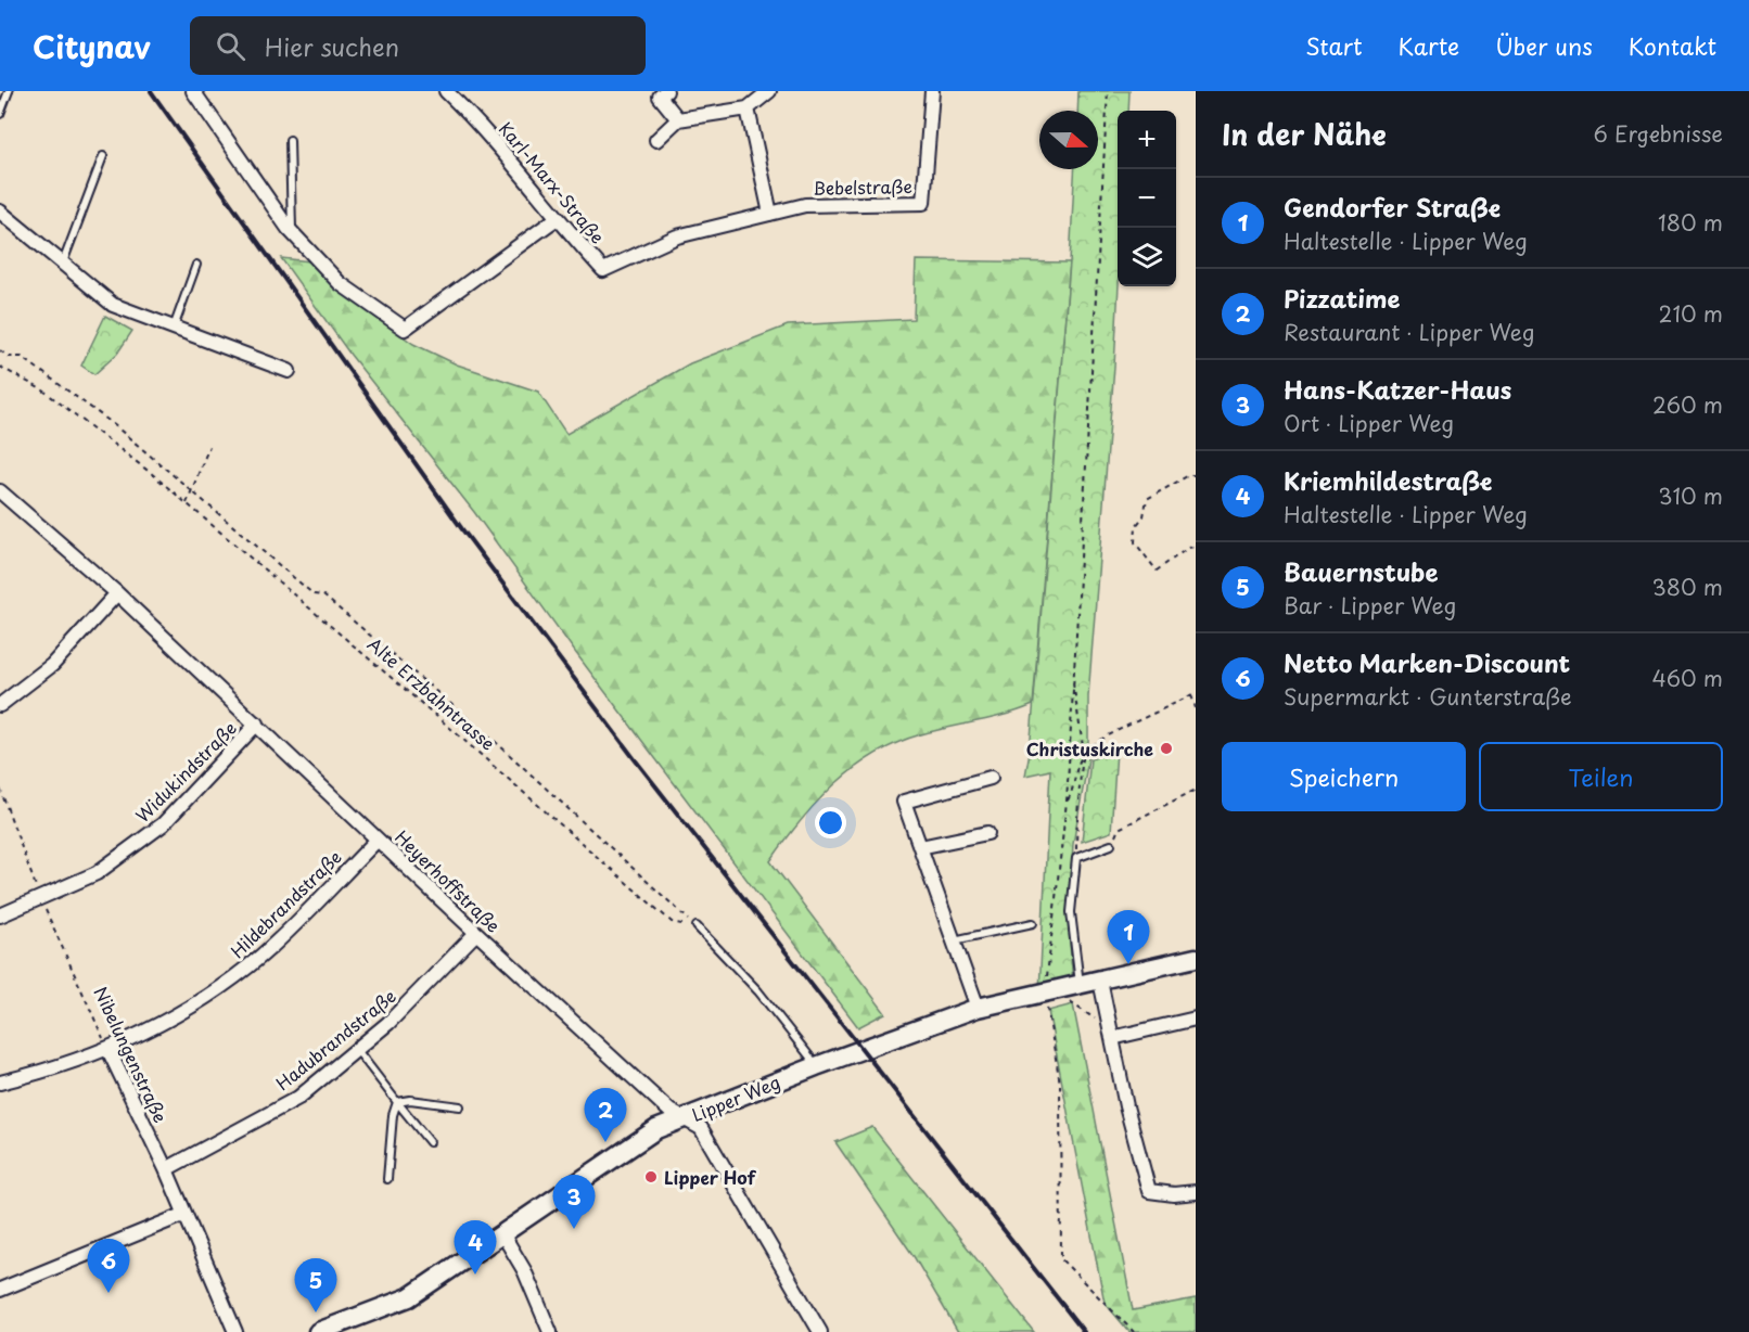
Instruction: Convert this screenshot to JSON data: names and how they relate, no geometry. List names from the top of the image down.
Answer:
{
  "streets": {
    "street": [
      "Karl-Marx-Straße",
      "Bebelstraße",
      "Widukindstraße",
      "Heyerhoffstraße",
      "Hildebrandstraße",
      "Hadubrandstraße",
      "Nibelungenstraße",
      "Lipper Weg"
    ],
    "path": ["Alte Erzbahntrasse"]
  },
  "crossings": [
    ["Karl-Marx-Straße", "Bebelstraße"],
    ["Widukindstraße", "Heyerhoffstraße"],
    ["Widukindstraße", "Nibelungenstraße"],
    ["Heyerhoffstraße", "Hildebrandstraße"],
    ["Heyerhoffstraße", "Hadubrandstraße"],
    ["Heyerhoffstraße", "Lipper Weg"],
    ["Hildebrandstraße", "Nibelungenstraße"],
    ["Hadubrandstraße", "Nibelungenstraße"]
  ],
  "places": ["Christuskirche", "Lipper Hof"],
  "north": "right",
  "page": {
    "header": "Citynav",
    "search": "Hier suchen",
    "nav": [
      "Start",
      "Karte",
      "Über uns",
      "Kontakt"
    ],
    "heading": ["In der Nähe", "6 Ergebnisse"],
    "map_buttons": ["+", "−"],
    "list": [
      {
        "mark": "1",
        "name": "Gendorfer Straße",
        "note": "Haltestelle · Lipper Weg",
        "value": "180 m"
      },
      {
        "mark": "2",
        "name": "Pizzatime",
        "note": "Restaurant · Lipper Weg",
        "value": "210 m"
      },
      {
        "mark": "3",
        "name": "Hans-Katzer-Haus",
        "note": "Ort · Lipper Weg",
        "value": "260 m"
      },
      {
        "mark": "4",
        "name": "Kriemhildestraße",
        "note": "Haltestelle · Lipper Weg",
        "value": "310 m"
      },
      {
        "mark": "5",
        "name": "Bauernstube",
        "note": "Bar · Lipper Weg",
        "value": "380 m"
      },
      {
        "mark": "6",
        "name": "Netto Marken-Discount",
        "note": "Supermarkt · Gunterstraße",
        "value": "460 m"
      }
    ],
    "buttons": ["Speichern", "Teilen"],
    "pins": [
      "1",
      "2",
      "3",
      "4",
      "6",
      "5"
    ]
  }
}
